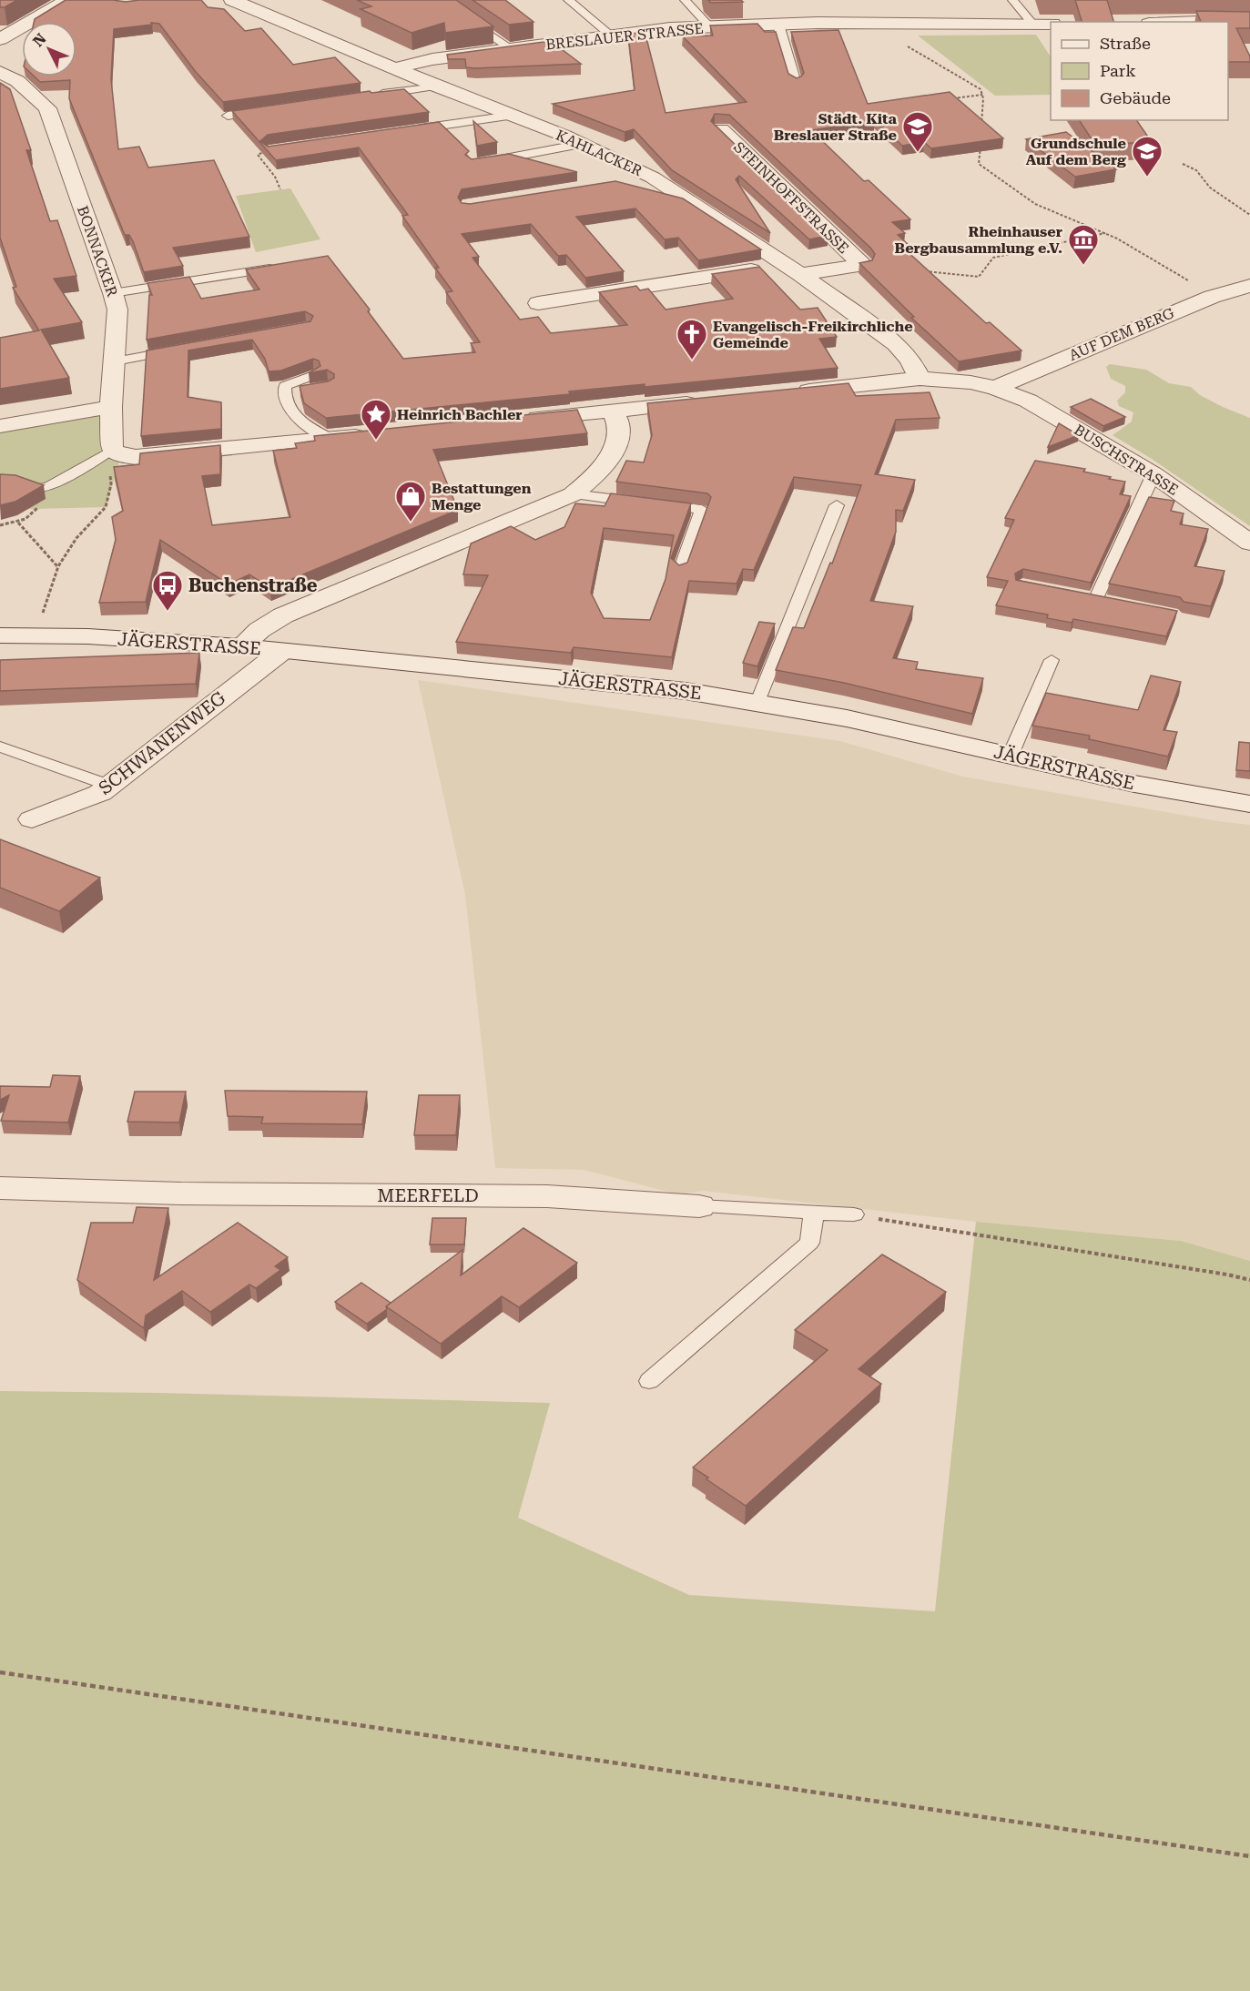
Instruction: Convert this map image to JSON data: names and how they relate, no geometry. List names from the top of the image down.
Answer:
{
  "streets": {
    "street": [
      "BRESLAUER STRASSE",
      "KAHLACKER",
      "STEINHOFFSTRASSE",
      "BONNACKER",
      "AUF DEM BERG",
      "BUSCHSTRASSE",
      "JÄGERSTRASSE",
      "SCHWANENWEG",
      "MEERFELD"
    ]
  },
  "crossings": [
    ["BRESLAUER STRASSE", "KAHLACKER"],
    ["KAHLACKER", "STEINHOFFSTRASSE"],
    ["KAHLACKER", "BUSCHSTRASSE"],
    ["AUF DEM BERG", "BUSCHSTRASSE"],
    ["JÄGERSTRASSE", "SCHWANENWEG"]
  ],
  "places": {
    "school or university": ["Städt. Kita Breslauer Straße", "Grundschule Auf dem Berg"],
    "museum": ["Rheinhauser Bergbausammlung e.V."],
    "church": ["Evangelisch-Freikirchliche Gemeinde"],
    "place": ["Heinrich Bachler"],
    "shop": ["Bestattungen Menge"],
    "bus stop": ["Buchenstraße"]
  },
  "legend": ["Straße", "Park", "Gebäude"],
  "north": "top left"
}
